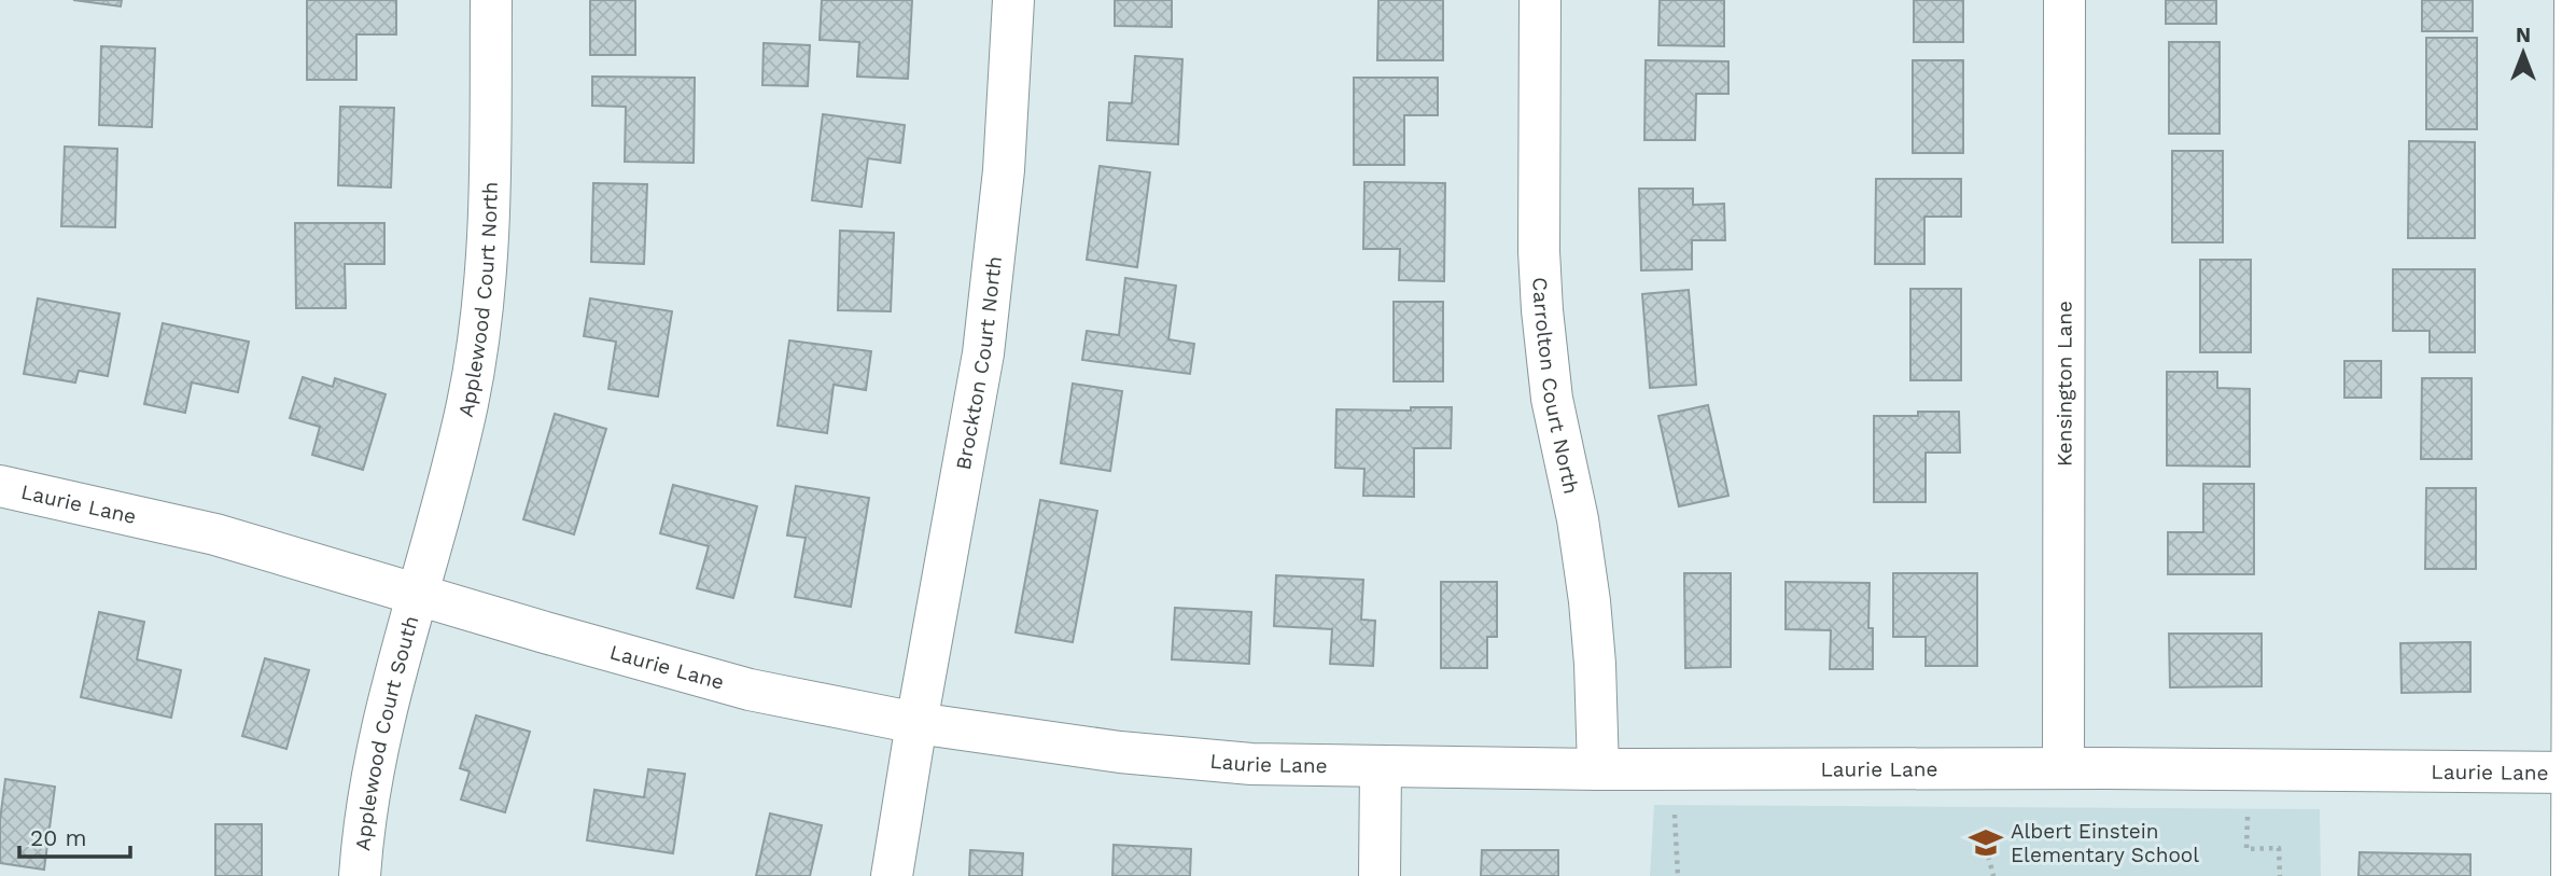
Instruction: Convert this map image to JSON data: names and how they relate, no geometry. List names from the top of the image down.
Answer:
{
  "streets": {
    "street": [
      "Applewood Court North",
      "Brockton Court North",
      "Kensington Lane",
      "Carrolton Court North",
      "Laurie Lane",
      "Applewood Court South"
    ]
  },
  "crossings": [
    ["Applewood Court North", "Laurie Lane"],
    ["Applewood Court North", "Applewood Court South"],
    ["Brockton Court North", "Laurie Lane"],
    ["Kensington Lane", "Laurie Lane"],
    ["Carrolton Court North", "Laurie Lane"],
    ["Laurie Lane", "Applewood Court South"]
  ],
  "places": {
    "school or university": ["Albert Einstein Elementary School"]
  },
  "scale_bar": "20 m",
  "north": "top"
}
